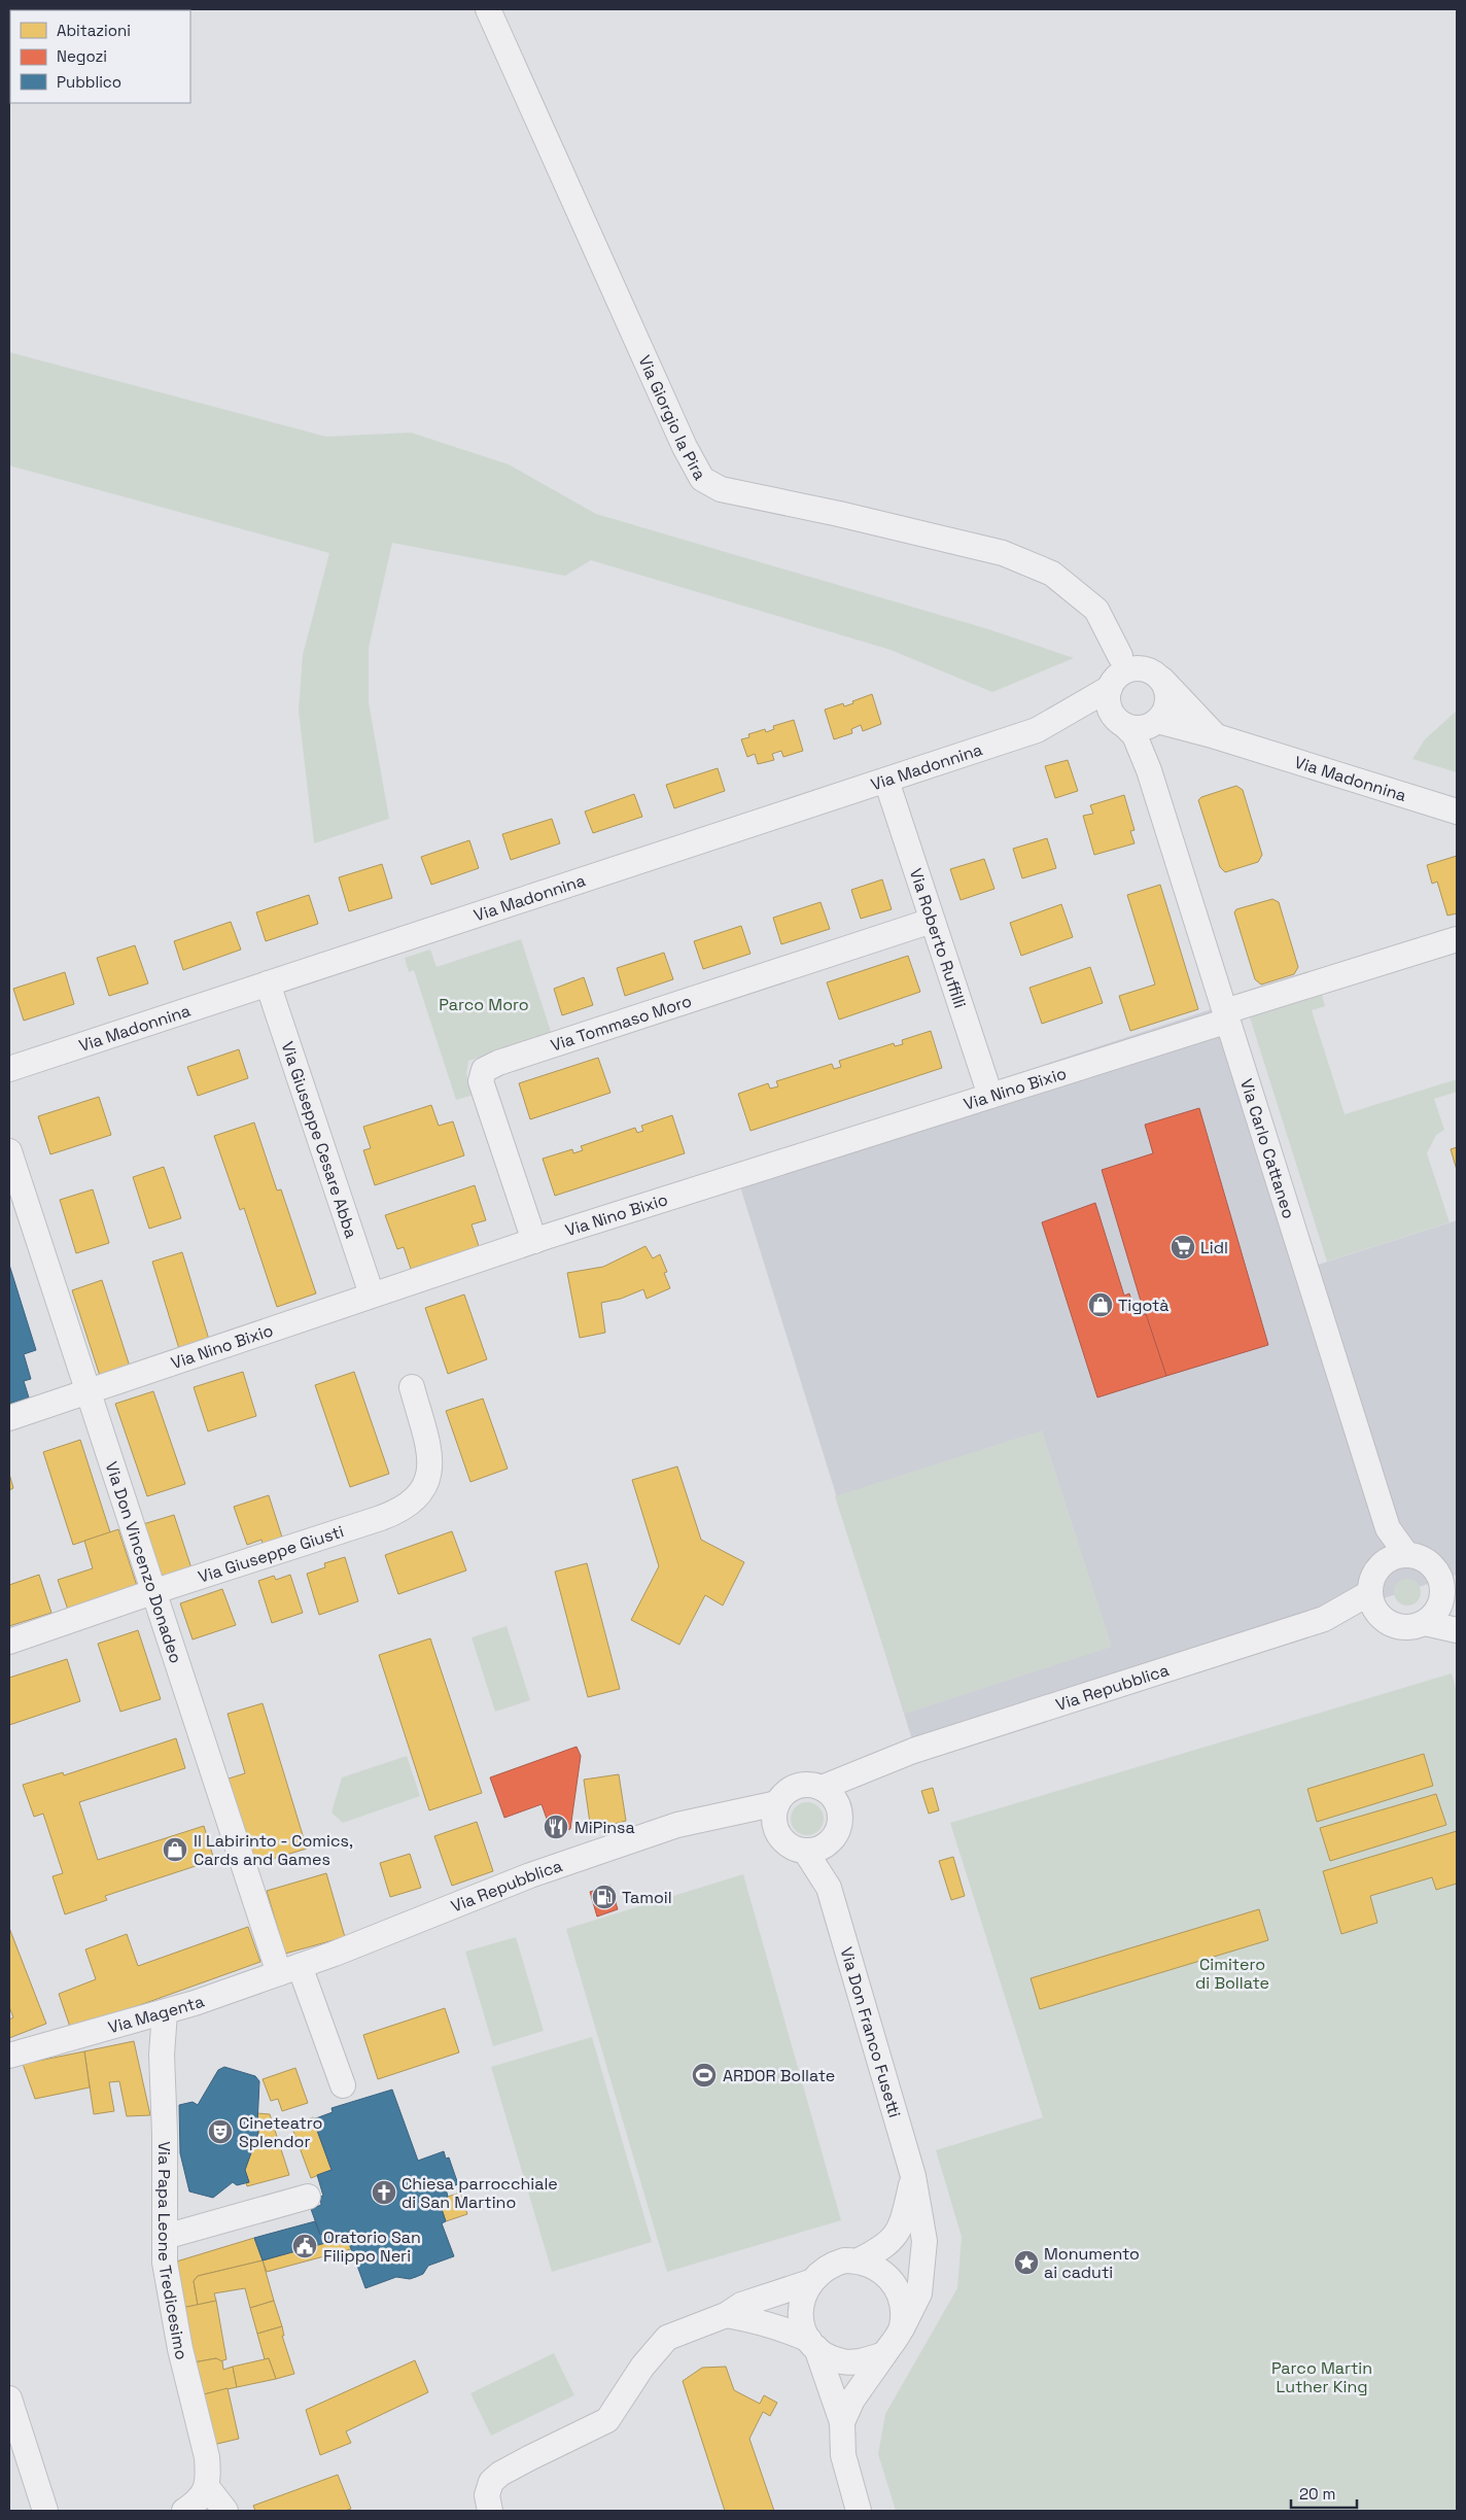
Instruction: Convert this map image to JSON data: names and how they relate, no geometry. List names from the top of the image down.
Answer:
{
  "streets": {
    "street": [
      "Via Giorgio la Pira",
      "Via Madonnina",
      "Via Roberto Ruffilli",
      "Via Tommaso Moro",
      "Via Nino Bixio",
      "Via Giuseppe Cesare Abba",
      "Via Carlo Cattaneo",
      "Via Giuseppe Giusti",
      "Via Don Vincenzo Donadeo",
      "Via Repubblica",
      "Via Magenta",
      "Via Don Franco Fusetti",
      "Via Papa Leone Tredicesimo"
    ]
  },
  "crossings": [
    ["Via Madonnina", "Via Roberto Ruffilli"],
    ["Via Madonnina", "Via Giuseppe Cesare Abba"],
    ["Via Madonnina", "Via Carlo Cattaneo"],
    ["Via Roberto Ruffilli", "Via Tommaso Moro"],
    ["Via Roberto Ruffilli", "Via Nino Bixio"],
    ["Via Tommaso Moro", "Via Nino Bixio"],
    ["Via Nino Bixio", "Via Giuseppe Cesare Abba"],
    ["Via Nino Bixio", "Via Carlo Cattaneo"],
    ["Via Nino Bixio", "Via Don Vincenzo Donadeo"],
    ["Via Carlo Cattaneo", "Via Repubblica"],
    ["Via Giuseppe Giusti", "Via Don Vincenzo Donadeo"],
    ["Via Don Vincenzo Donadeo", "Via Repubblica"],
    ["Via Don Vincenzo Donadeo", "Via Magenta"],
    ["Via Repubblica", "Via Magenta"],
    ["Via Repubblica", "Via Don Franco Fusetti"],
    ["Via Magenta", "Via Papa Leone Tredicesimo"]
  ],
  "parks": ["Parco Moro", "Cimitero di Bollate", "Parco Martin Luther King"],
  "places": {
    "supermarket": ["Lidl"],
    "shop": ["Tigotà", "Il Labirinto - Comics, Cards and Games"],
    "restaurant": ["MiPinsa"],
    "fuel station": ["Tamoil"],
    "sports": ["ARDOR Bollate"],
    "theatre": ["Cineteatro Splendor"],
    "church": ["Chiesa parrocchiale di San Martino"],
    "public building": ["Oratorio San Filippo Neri"],
    "place": ["Monumento ai caduti"]
  },
  "legend": ["Abitazioni", "Negozi", "Pubblico"],
  "scale_bar": "20 m"
}
